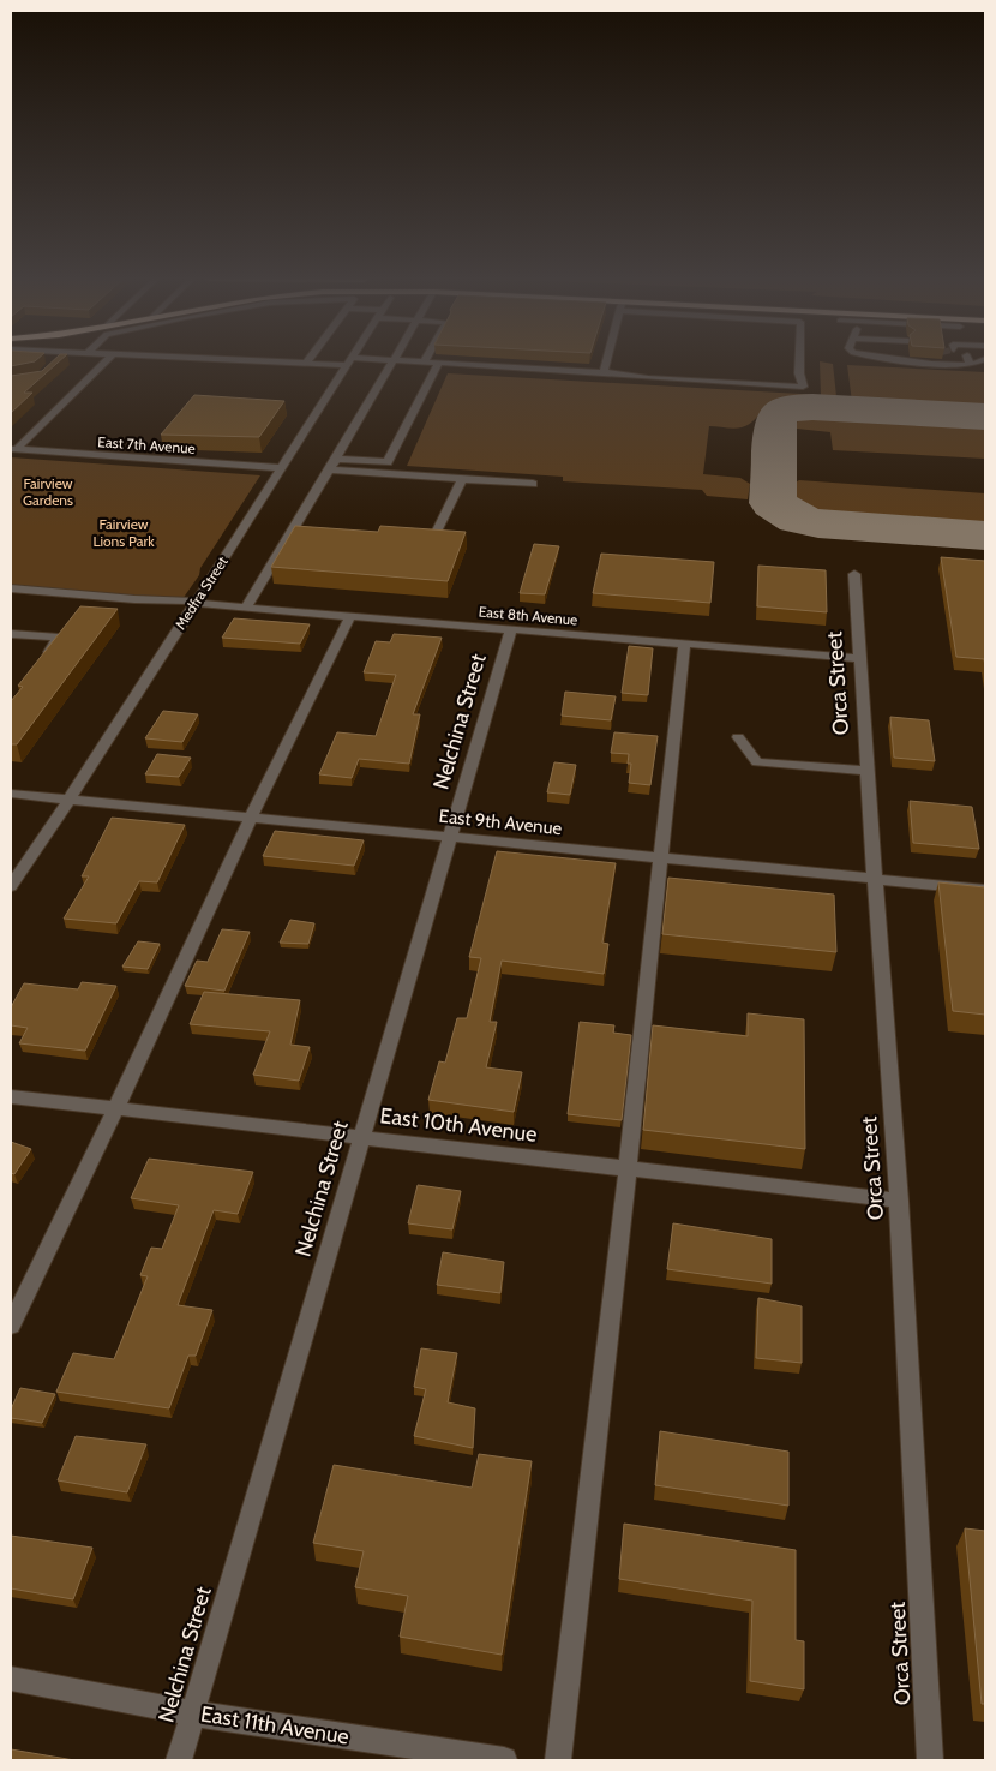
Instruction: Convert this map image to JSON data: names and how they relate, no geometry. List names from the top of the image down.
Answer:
{
  "streets": {
    "street": [
      "East 7th Avenue",
      "Medfra Street",
      "East 8th Avenue",
      "Orca Street",
      "Nelchina Street",
      "East 9th Avenue",
      "East 10th Avenue",
      "East 11th Avenue"
    ]
  },
  "crossings": [
    ["East 7th Avenue", "Medfra Street"],
    ["Medfra Street", "East 8th Avenue"],
    ["Medfra Street", "East 9th Avenue"],
    ["East 8th Avenue", "Orca Street"],
    ["East 8th Avenue", "Nelchina Street"],
    ["Orca Street", "East 9th Avenue"],
    ["Orca Street", "East 10th Avenue"],
    ["Nelchina Street", "East 9th Avenue"],
    ["Nelchina Street", "East 10th Avenue"],
    ["Nelchina Street", "East 11th Avenue"]
  ],
  "parks": ["Fairview Gardens", "Fairview Lions Park"]
}
